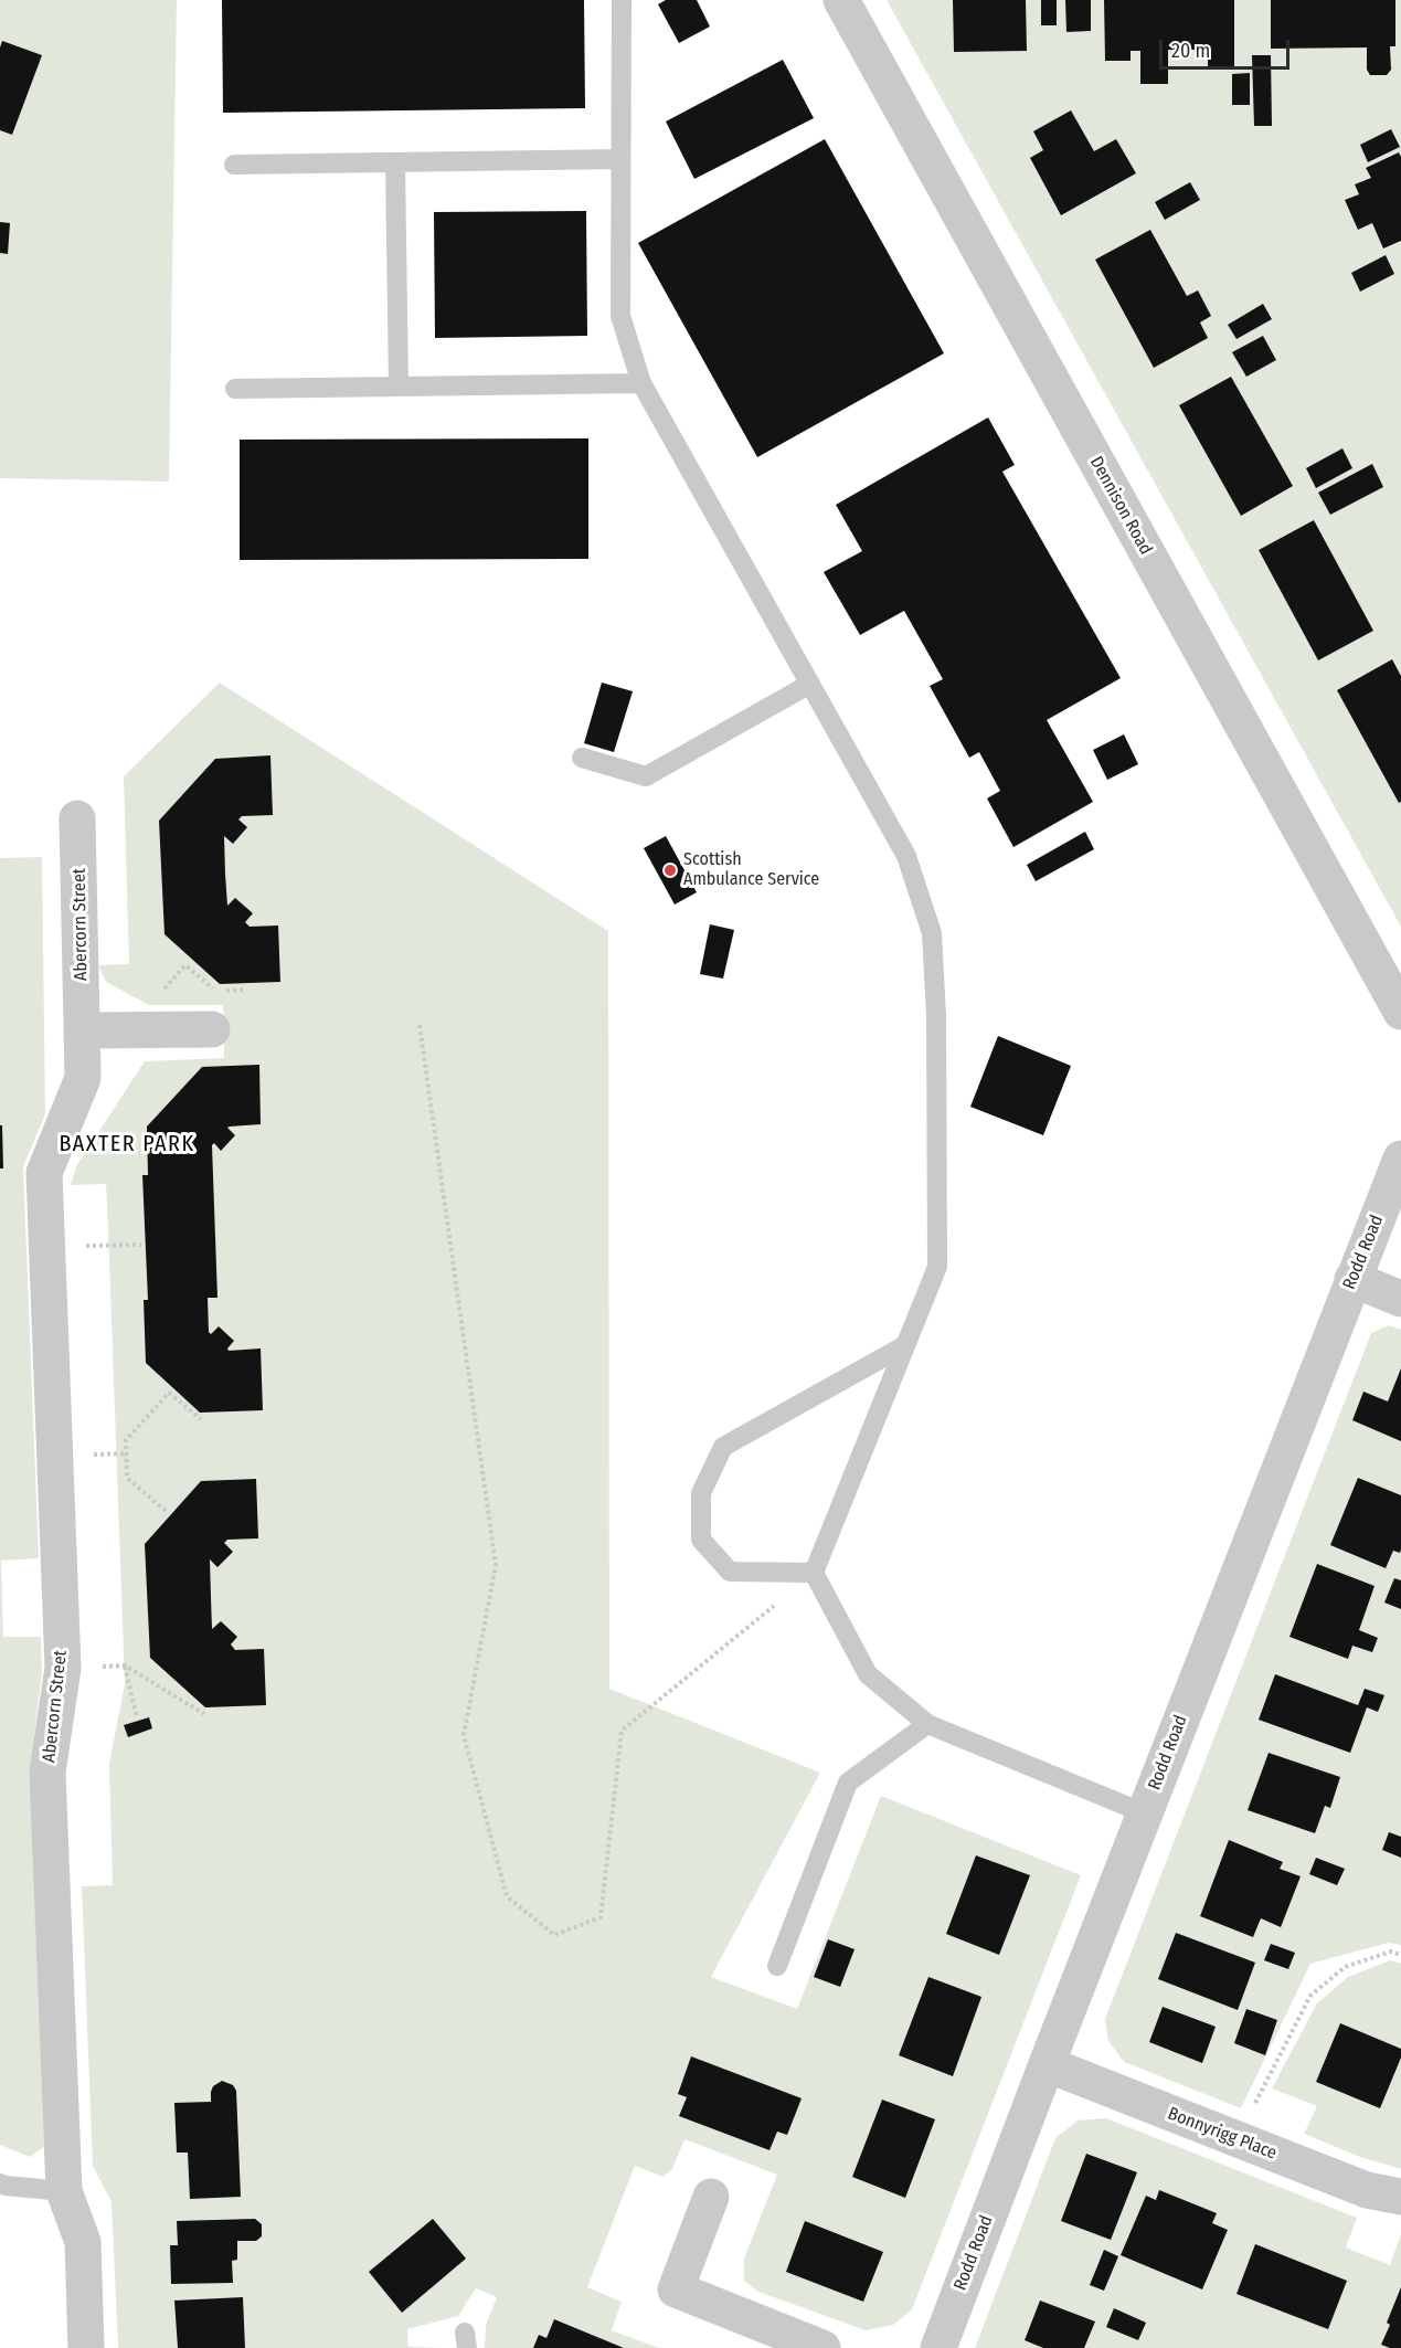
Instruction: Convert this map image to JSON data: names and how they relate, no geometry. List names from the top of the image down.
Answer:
{
  "streets": {
    "street": [
      "Dennison Road",
      "Abercorn Street",
      "Rodd Road",
      "Bonnyrigg Place"
    ]
  },
  "crossings": [
    ["Rodd Road", "Bonnyrigg Place"]
  ],
  "districts": ["BAXTER PARK"],
  "places": ["Scottish Ambulance Service"],
  "scale_bar": "20 m"
}
